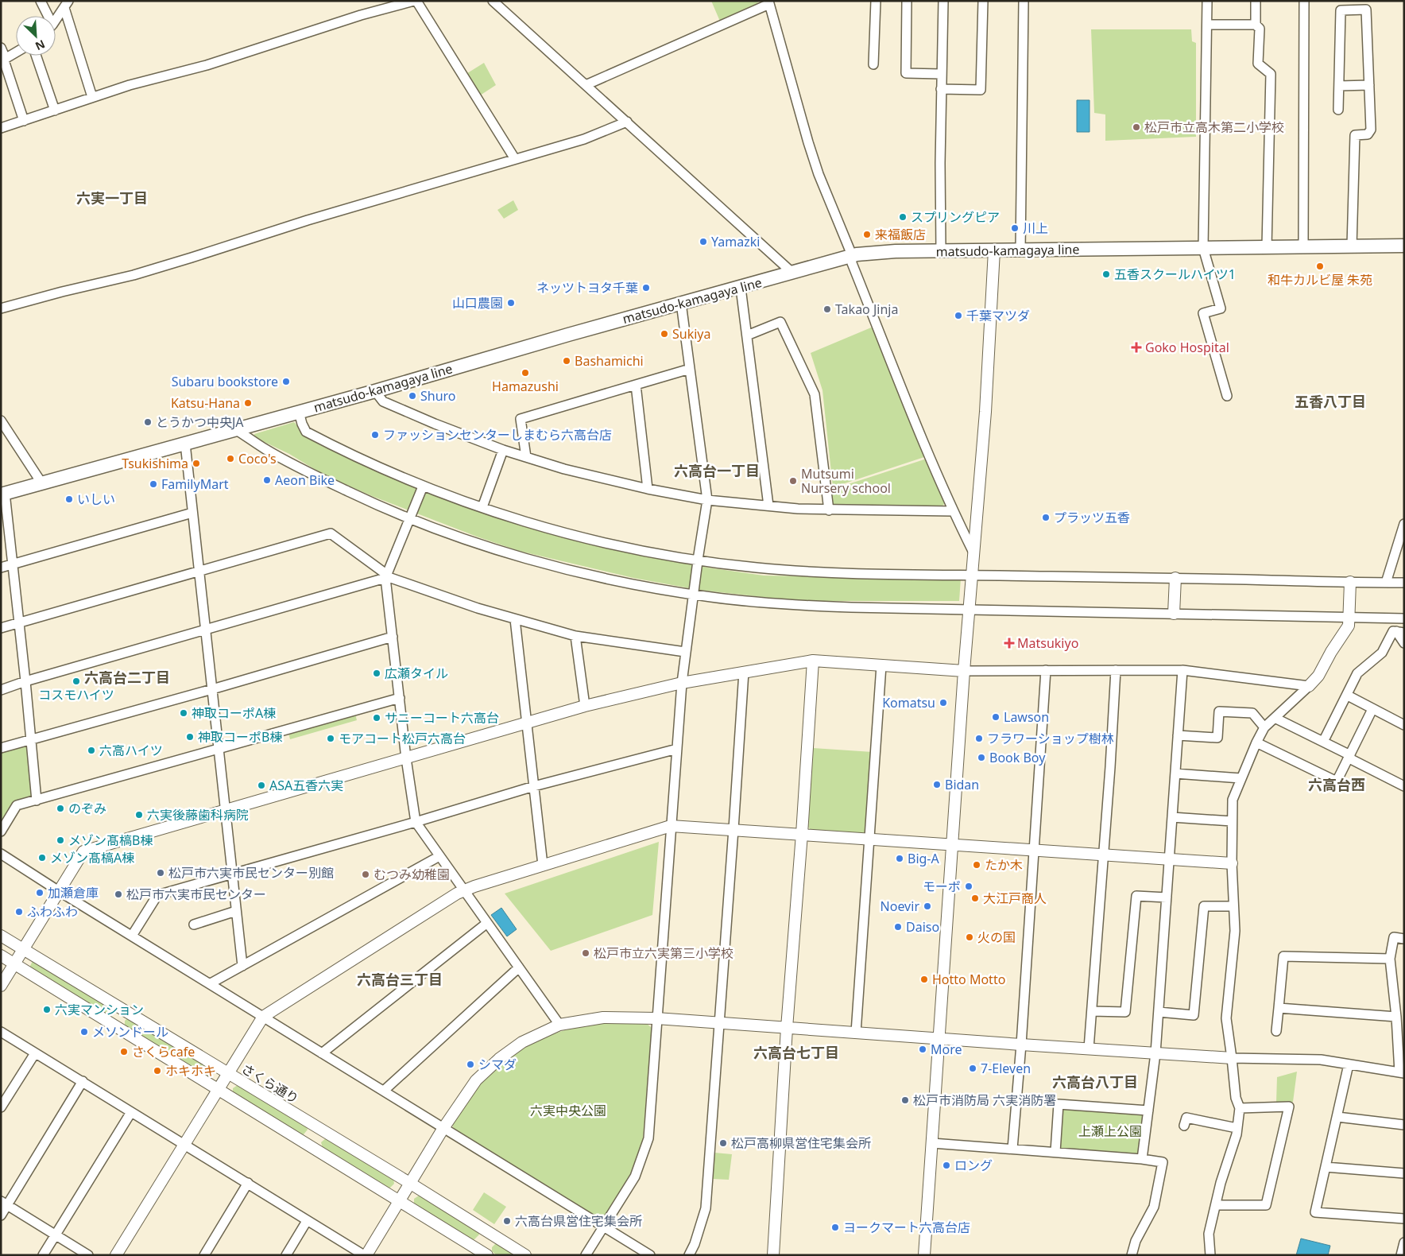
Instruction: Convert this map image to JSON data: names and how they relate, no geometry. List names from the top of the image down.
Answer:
{
  "streets": {
    "main road": ["matsudo-kamagaya line"],
    "street": ["さくら通り"]
  },
  "districts": [
    "六実一丁目",
    "五香八丁目",
    "六高台一丁目",
    "六高台二丁目",
    "六高台西",
    "六高台三丁目",
    "六高台七丁目",
    "六高台八丁目"
  ],
  "parks": ["六実中央公園", "上瀬上公園"],
  "places": {
    "other": [
      "松戸市立高木第二小学校",
      "スプリングピア",
      "川上",
      "来福飯店",
      "Yamazki",
      "和牛カルビ屋 朱苑",
      "五香スクールハイツ1",
      "ネッツトヨタ千葉",
      "山口農園",
      "Takao Jinja",
      "千葉マツダ",
      "Sukiya",
      "Bashamichi",
      "Hamazushi",
      "Subaru bookstore",
      "Shuro",
      "Katsu-Hana",
      "とうかつ中央JA",
      "ファッションセンターしまむら六高台店",
      "Coco's",
      "Tsukishima",
      "Aeon Bike",
      "Mutsumi Nursery school",
      "FamilyMart",
      "いしい",
      "プラッツ五香",
      "広瀬タイル",
      "コスモハイツ",
      "Komatsu",
      "神取コーポA棟",
      "Lawson",
      "サニーコート六高台",
      "神取コーポB棟",
      "モアコート松戸六高台",
      "フラワーショップ樹林",
      "六高ハイツ",
      "Book Boy",
      "Bidan",
      "ASA五香六実",
      "のぞみ",
      "六実後藤歯科病院",
      "メゾン髙槁B棟",
      "メゾン髙槁A棟",
      "Big-A",
      "たか木",
      "松戸市六実市民センター別館",
      "むつみ幼稚園",
      "モーボ",
      "加瀬倉庫",
      "松戸市六実市民センター",
      "大江戸商人",
      "Noevir",
      "ふわふわ",
      "Daiso",
      "火の国",
      "松戸市立六実第三小学校",
      "Hotto Motto",
      "六実マンション",
      "メソンドール",
      "More",
      "さくらcafe",
      "シマダ",
      "7-Eleven",
      "ホキホキ",
      "松戸市消防局 六実消防署",
      "松戸高柳県営住宅集会所",
      "ロング",
      "六高台県営住宅集会所",
      "ヨークマート六高台店"
    ],
    "health": ["Goko Hospital", "Matsukiyo"]
  },
  "north": "bottom right"
}
